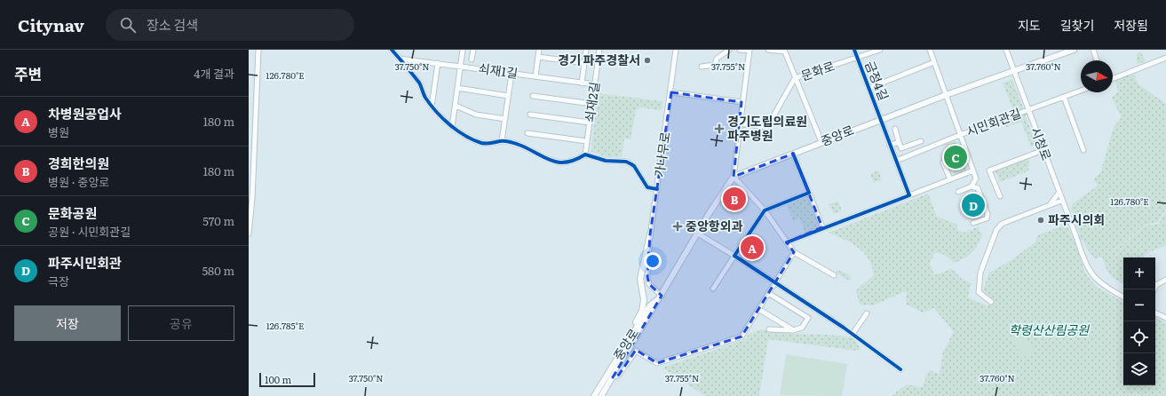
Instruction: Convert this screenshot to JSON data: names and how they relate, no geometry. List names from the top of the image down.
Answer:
{
  "streets": {
    "main road": ["중앙로"],
    "street": [
      "쇠재1길",
      "문화로",
      "금정4길",
      "쇠재2길",
      "시민회관길",
      "시청로",
      "가나무로"
    ]
  },
  "crossings": [
    ["쇠재1길", "쇠재2길"],
    ["문화로", "금정4길"],
    ["금정4길", "시민회관길"],
    ["금정4길", "중앙로"],
    ["시민회관길", "시청로"],
    ["중앙로", "시청로"],
    ["중앙로", "가나무로"]
  ],
  "parks": ["학령산산림공원"],
  "places": {
    "other": ["경기 파주경찰서", "파주시의회"],
    "health": ["경기도립의료원 파주병원", "중앙항외과"]
  },
  "scale_bar": "100 m",
  "north": "right",
  "page": {
    "header": "Citynav",
    "search": "장소 검색",
    "nav": ["지도", "길찾기", "저장됨"],
    "heading": ["주변", "4개 결과"],
    "list": [
      {
        "mark": "A",
        "name": "차병원공업사",
        "note": "병원",
        "value": "180 m"
      },
      {
        "mark": "B",
        "name": "경희한의원",
        "note": "병원 · 중앙로",
        "value": "180 m"
      },
      {
        "mark": "C",
        "name": "문화공원",
        "note": "공원 · 시민회관길",
        "value": "570 m"
      },
      {
        "mark": "D",
        "name": "파주시민회관",
        "note": "극장",
        "value": "580 m"
      }
    ],
    "pins": [
      "C",
      "B",
      "D",
      "A"
    ],
    "map_buttons": ["+", "−"],
    "buttons": ["저장", "공유"],
    "scale": "100 m"
  },
  "coordinates": [
    "37.750°N",
    "37.755°N",
    "37.760°N",
    "126.780°E",
    "126.785°E"
  ]
}
